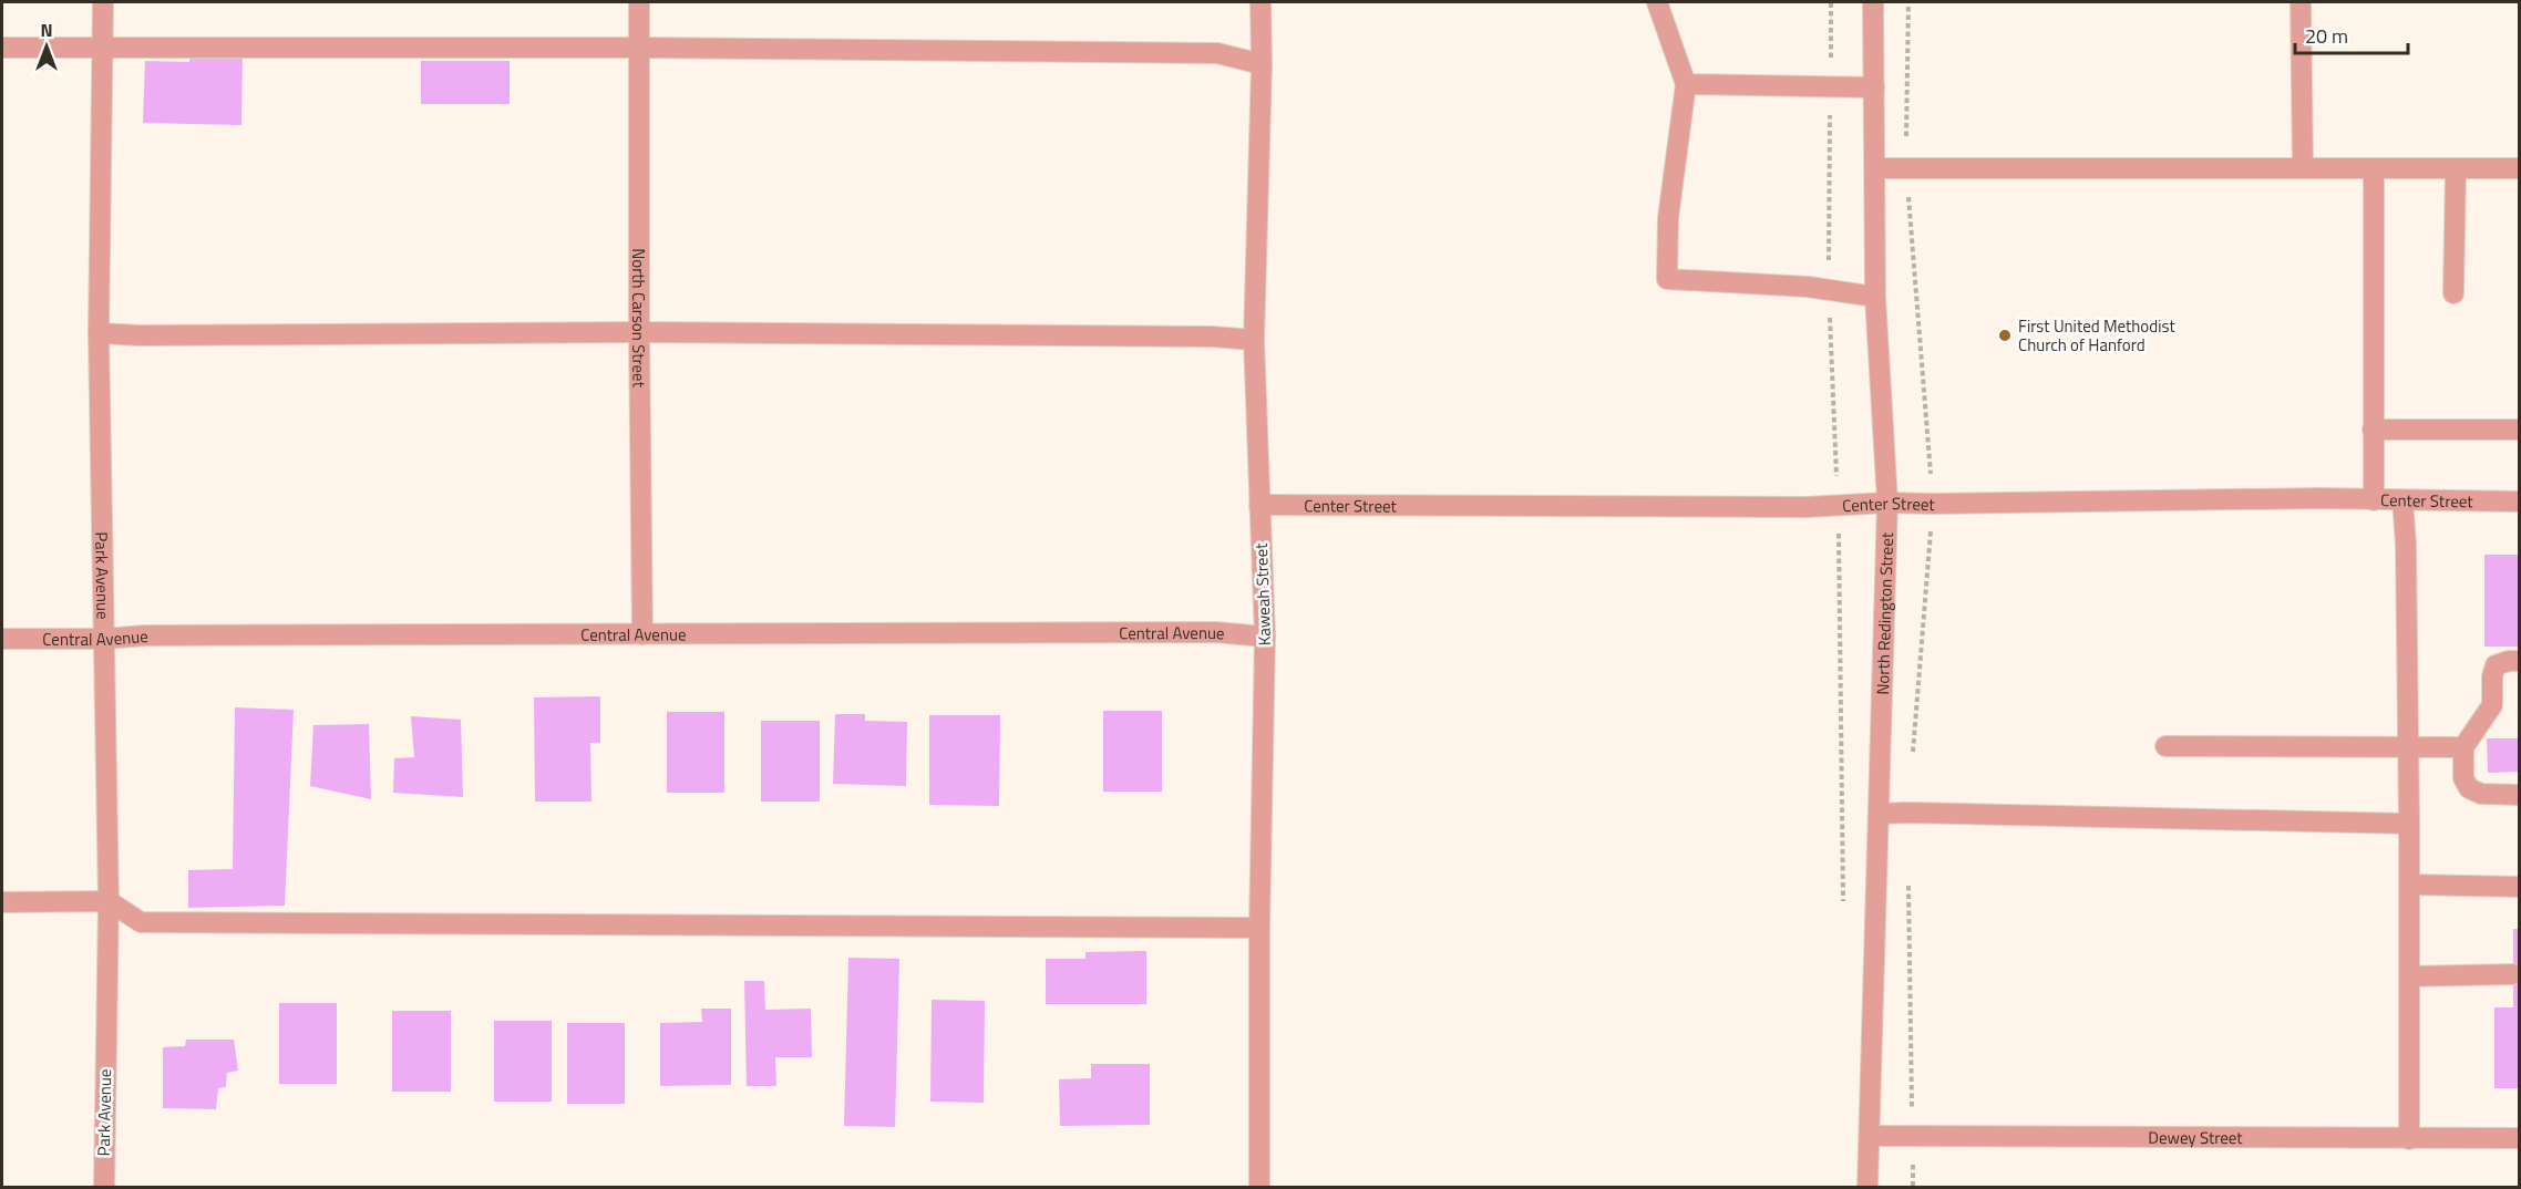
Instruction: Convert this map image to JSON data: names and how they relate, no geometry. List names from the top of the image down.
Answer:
{
  "streets": {
    "street": [
      "North Carson Street",
      "Center Street",
      "Park Avenue",
      "Kaweah Street",
      "North Redington Street",
      "Central Avenue",
      "Dewey Street"
    ]
  },
  "crossings": [
    ["North Carson Street", "Central Avenue"],
    ["Center Street", "Kaweah Street"],
    ["Center Street", "North Redington Street"],
    ["Park Avenue", "Central Avenue"],
    ["Kaweah Street", "Central Avenue"],
    ["North Redington Street", "Dewey Street"]
  ],
  "places": ["First United Methodist Church of Hanford"],
  "scale_bar": "20 m",
  "north": "top"
}
